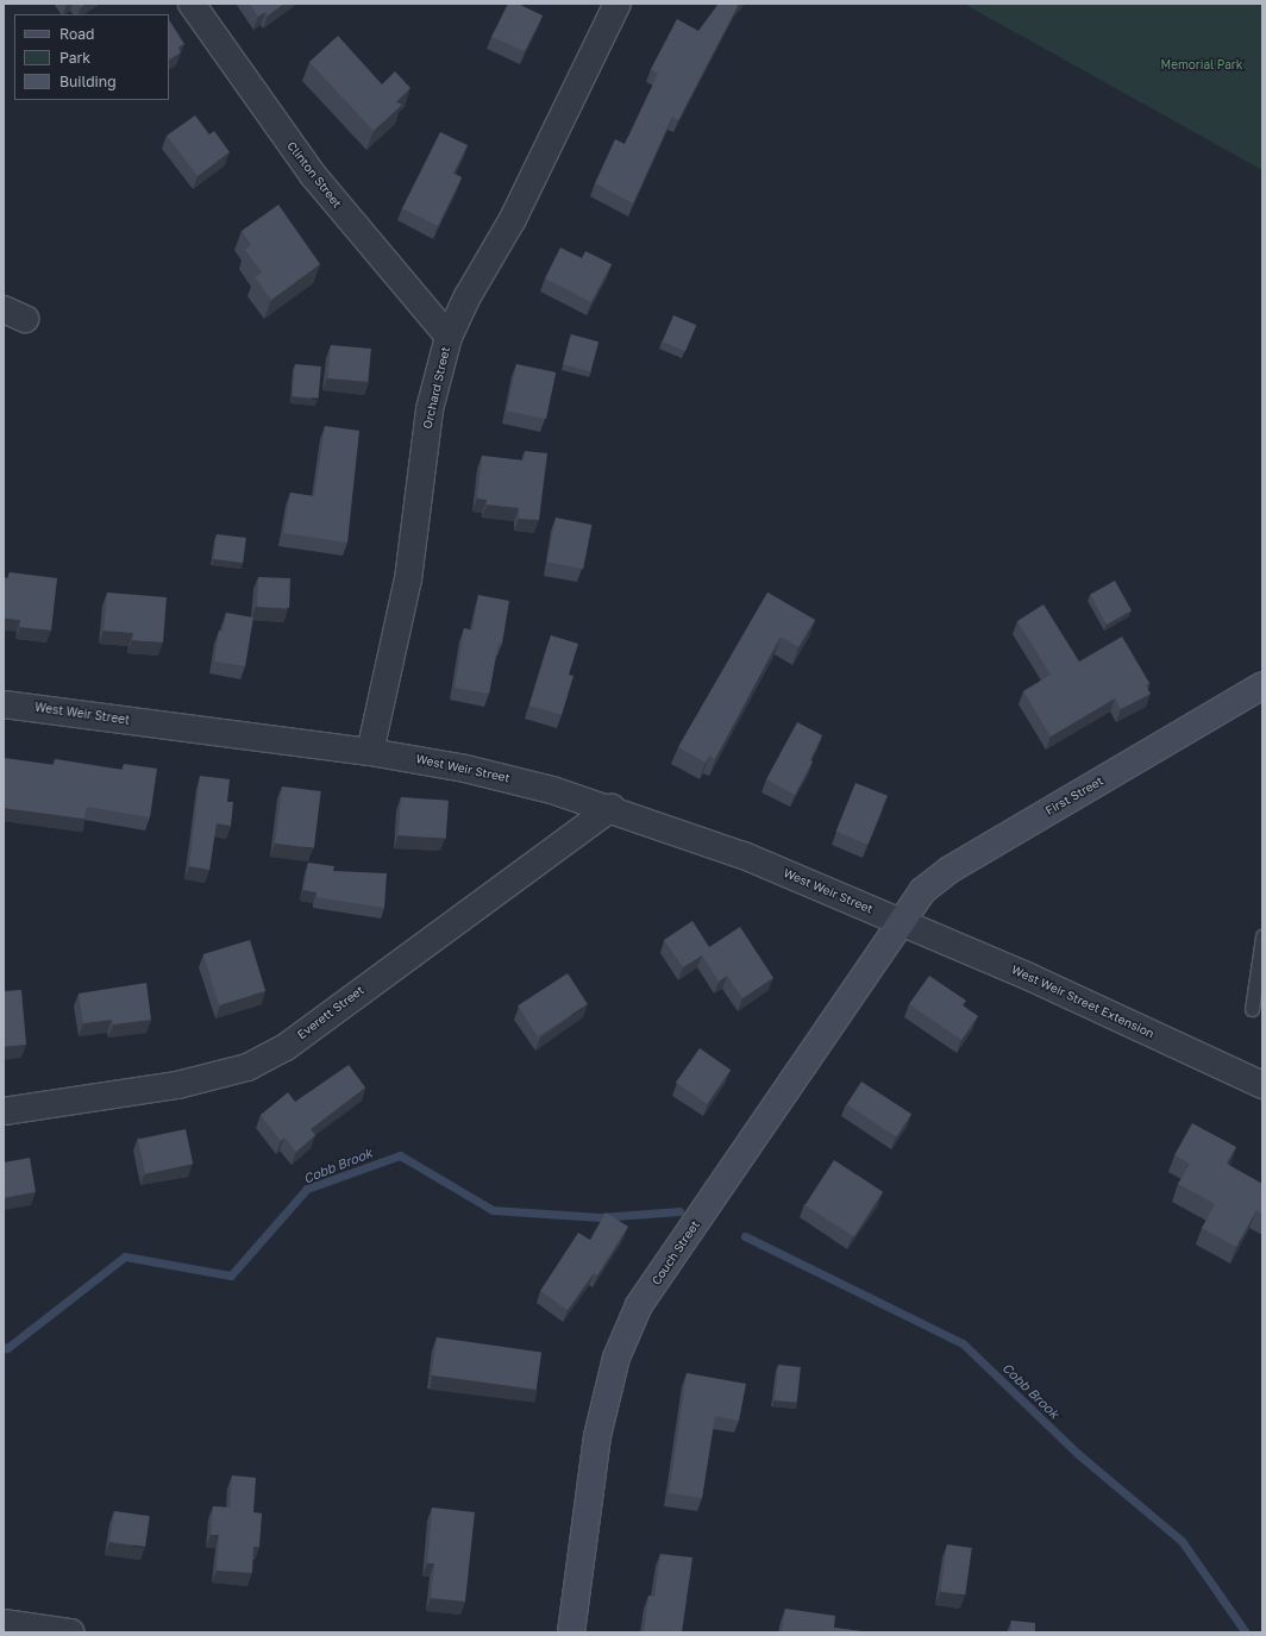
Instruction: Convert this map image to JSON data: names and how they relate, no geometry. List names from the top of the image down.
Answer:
{
  "streets": {
    "street": [
      "Clinton Street",
      "Orchard Street",
      "West Weir Street",
      "First Street",
      "West Weir Street Extension",
      "Everett Street",
      "Couch Street"
    ]
  },
  "crossings": [
    ["Clinton Street", "Orchard Street"],
    ["Orchard Street", "West Weir Street"],
    ["West Weir Street", "First Street"],
    ["West Weir Street", "West Weir Street Extension"],
    ["West Weir Street", "Everett Street"],
    ["West Weir Street", "Couch Street"],
    ["First Street", "West Weir Street Extension"],
    ["First Street", "Couch Street"],
    ["West Weir Street Extension", "Couch Street"]
  ],
  "water": ["Cobb Brook"],
  "parks": ["Memorial Park"],
  "legend": ["Road", "Park", "Building"]
}
